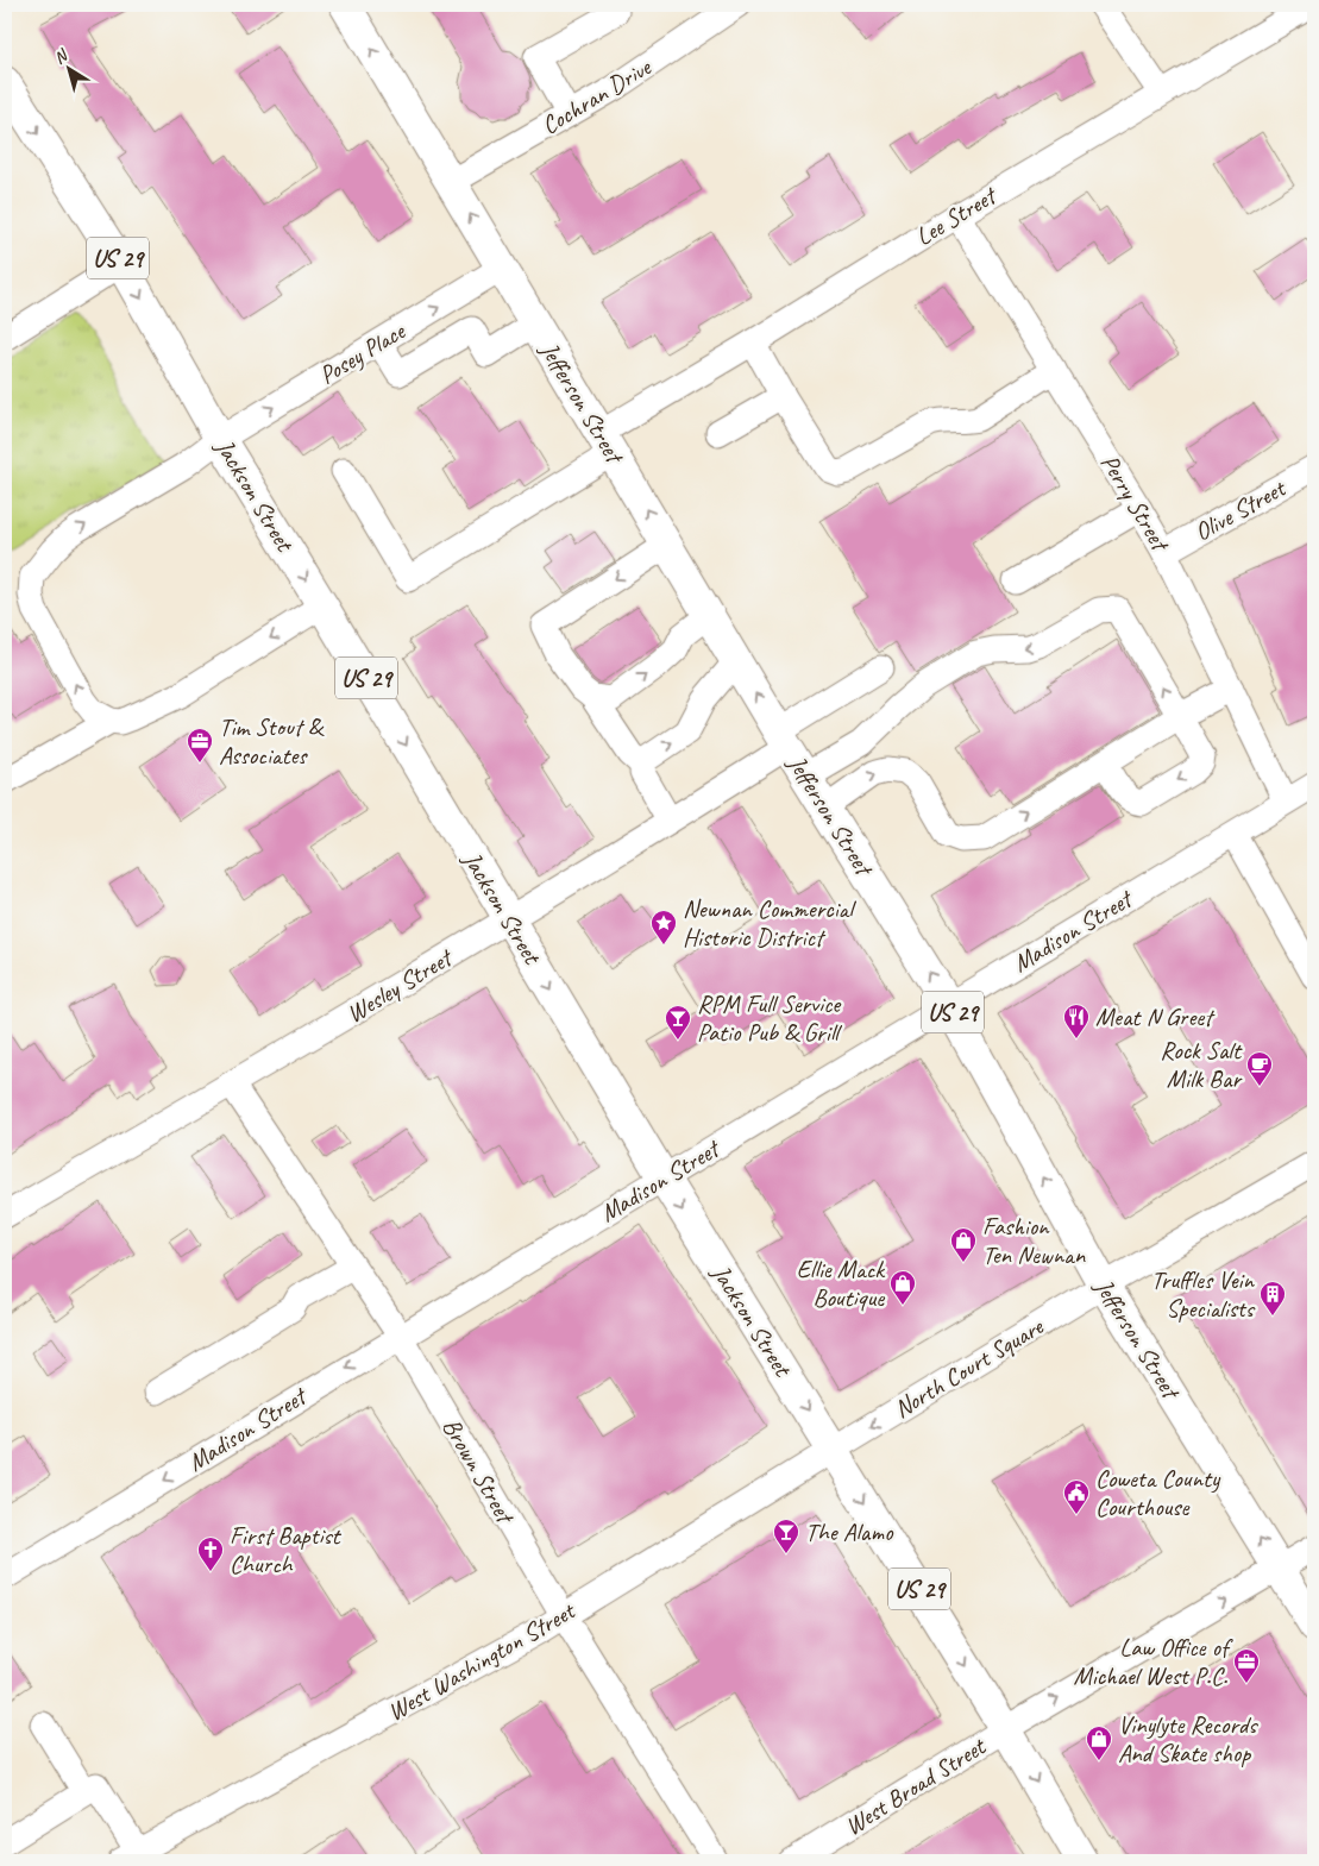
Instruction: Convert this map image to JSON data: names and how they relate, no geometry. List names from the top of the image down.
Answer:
{
  "streets": {
    "main road": ["US 29", "Jefferson Street", "Jackson Street"],
    "street": [
      "Cochran Drive",
      "Lee Street",
      "Posey Place",
      "Perry Street",
      "Olive Street",
      "Madison Street",
      "Wesley Street",
      "North Court Square",
      "Brown Street",
      "West Washington Street",
      "West Broad Street"
    ]
  },
  "crossings": [
    ["Cochran Drive", "Jefferson Street"],
    ["Lee Street", "Jefferson Street"],
    ["Lee Street", "Perry Street"],
    ["US 29", "Jackson Street"],
    ["US 29", "West Broad Street"],
    ["Posey Place", "Jefferson Street"],
    ["Posey Place", "Jackson Street"],
    ["Jefferson Street", "Madison Street"],
    ["Jefferson Street", "Wesley Street"],
    ["Jefferson Street", "North Court Square"],
    ["Jefferson Street", "West Broad Street"],
    ["Jackson Street", "Madison Street"],
    ["Jackson Street", "Wesley Street"],
    ["Jackson Street", "North Court Square"],
    ["Jackson Street", "West Washington Street"],
    ["Jackson Street", "West Broad Street"],
    ["Perry Street", "Olive Street"],
    ["Perry Street", "Madison Street"],
    ["Madison Street", "Brown Street"],
    ["Wesley Street", "Brown Street"],
    ["North Court Square", "West Washington Street"],
    ["Brown Street", "West Washington Street"]
  ],
  "one_way": [
    "Jefferson Street",
    "Jackson Street",
    "North Court Square",
    "West Broad Street"
  ],
  "places": {
    "office": ["Tim Stout & Associates", "Law Office of Michael West P.C."],
    "place": ["Newnan Commercial Historic District"],
    "restaurant": ["Meat N Greet"],
    "bar": ["RPM Full Service Patio Pub & Grill", "The Alamo"],
    "cafe": ["Rock Salt Milk Bar"],
    "shop": ["Fashion Ten Newnan", "Ellie Mack Boutique", "Vinylyte Records And Skate shop"],
    "building": ["Truffles Vein Specialists"],
    "public building": ["Coweta County Courthouse"],
    "church": ["First Baptist Church"]
  },
  "north": "top left"
}
